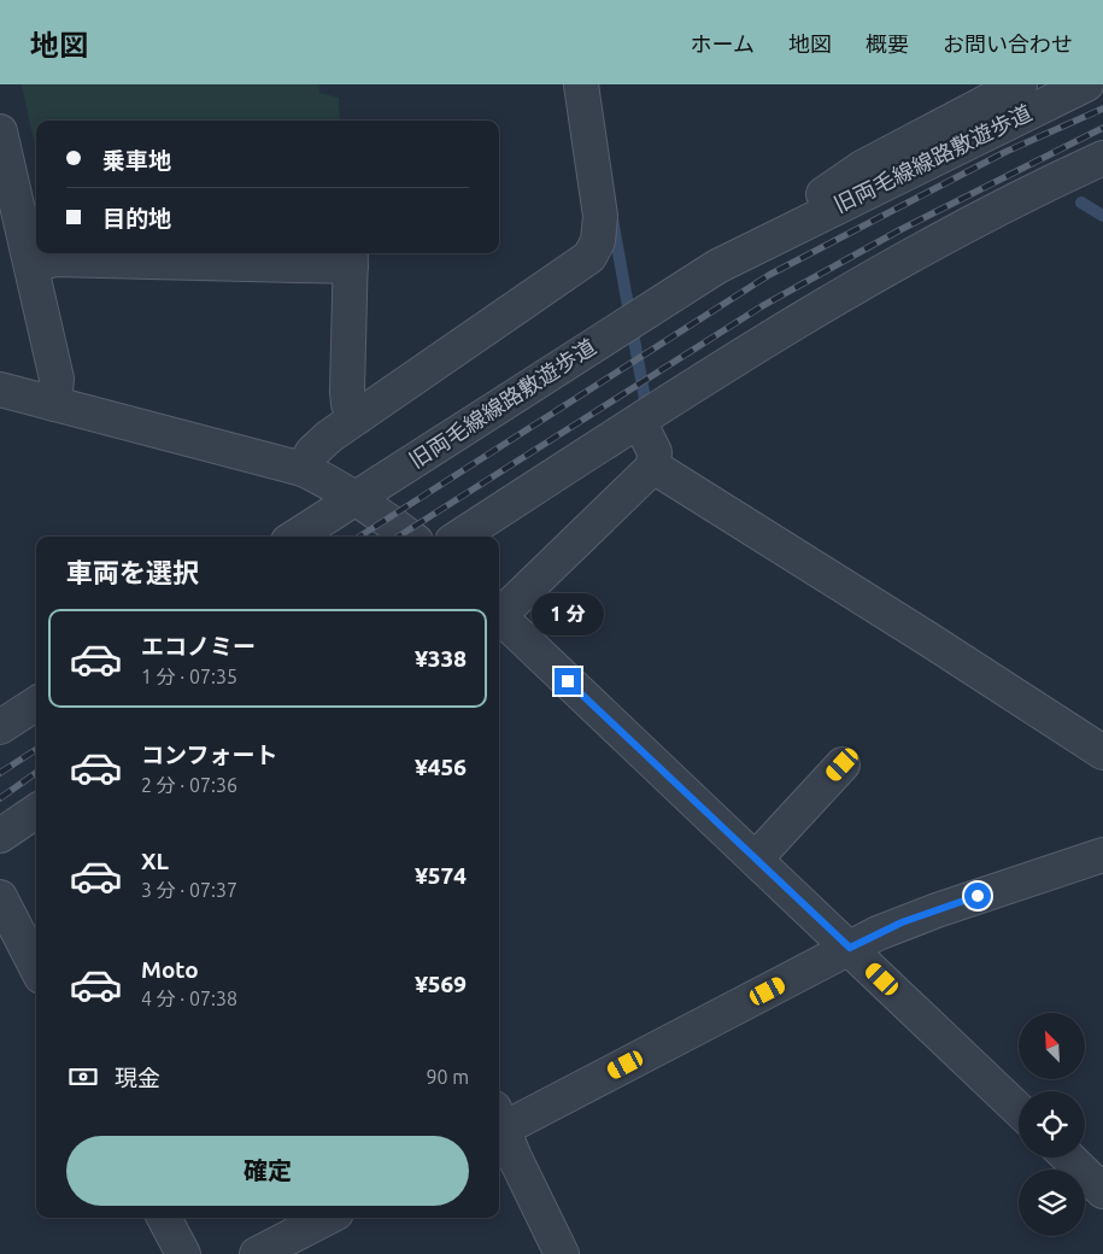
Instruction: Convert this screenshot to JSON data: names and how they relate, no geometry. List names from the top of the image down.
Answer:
{
  "streets": {
    "street": ["旧両毛線線路敷遊歩道"]
  },
  "north": "top left",
  "page": {
    "header": "地図",
    "nav": [
      "ホーム",
      "地図",
      "概要",
      "お問い合わせ"
    ],
    "banner": ["乗車地", "目的地"],
    "heading": "車両を選択",
    "bubble": "1 分",
    "list": [
      {
        "name": "エコノミー",
        "note": "1 分 · 07:35",
        "value": "¥338"
      },
      {
        "name": "コンフォート",
        "note": "2 分 · 07:36",
        "value": "¥456"
      },
      {
        "name": "XL",
        "note": "3 分 · 07:37",
        "value": "¥574"
      },
      {
        "name": "Moto",
        "note": "4 分 · 07:38",
        "value": "¥569"
      }
    ],
    "pay": ["現金", "90 m"],
    "buttons": "確定"
  }
}
